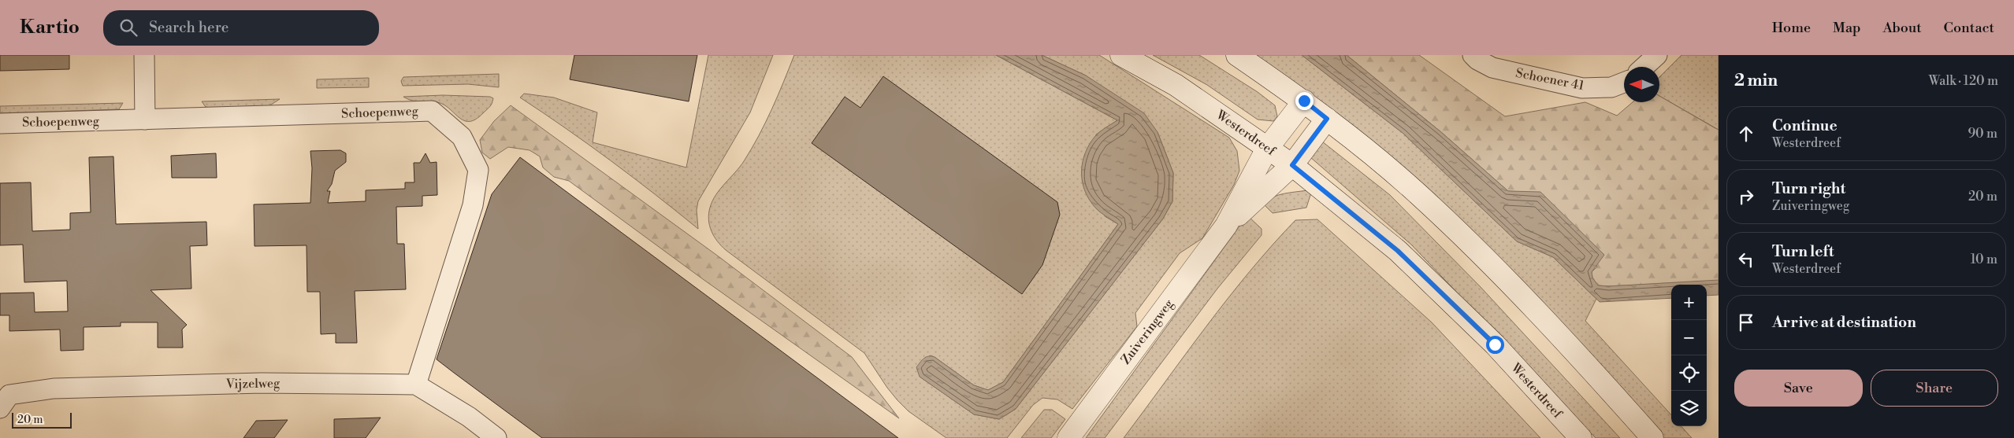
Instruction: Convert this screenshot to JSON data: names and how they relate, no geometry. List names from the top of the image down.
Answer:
{
  "streets": {
    "main road": ["Westerdreef", "Zuiveringweg"],
    "street": ["Schoener 41", "Schoepenweg", "Vijzelweg"]
  },
  "crossings": [
    ["Schoepenweg", "Vijzelweg"],
    ["Westerdreef", "Zuiveringweg"]
  ],
  "scale_bar": "20 m",
  "north": "left",
  "page": {
    "header": "Kartio",
    "search": "Search here",
    "nav": [
      "Home",
      "Map",
      "About",
      "Contact"
    ],
    "heading": ["2 min", "Walk · 120 m"],
    "list": [
      ["Continue", "Westerdreef", "90 m"],
      ["Turn right", "Zuiveringweg", "20 m"],
      ["Turn left", "Westerdreef", "10 m"],
      "Arrive at destination"
    ],
    "map_buttons": ["+", "−"],
    "buttons": ["Save", "Share"],
    "scale": "20 m"
  }
}
